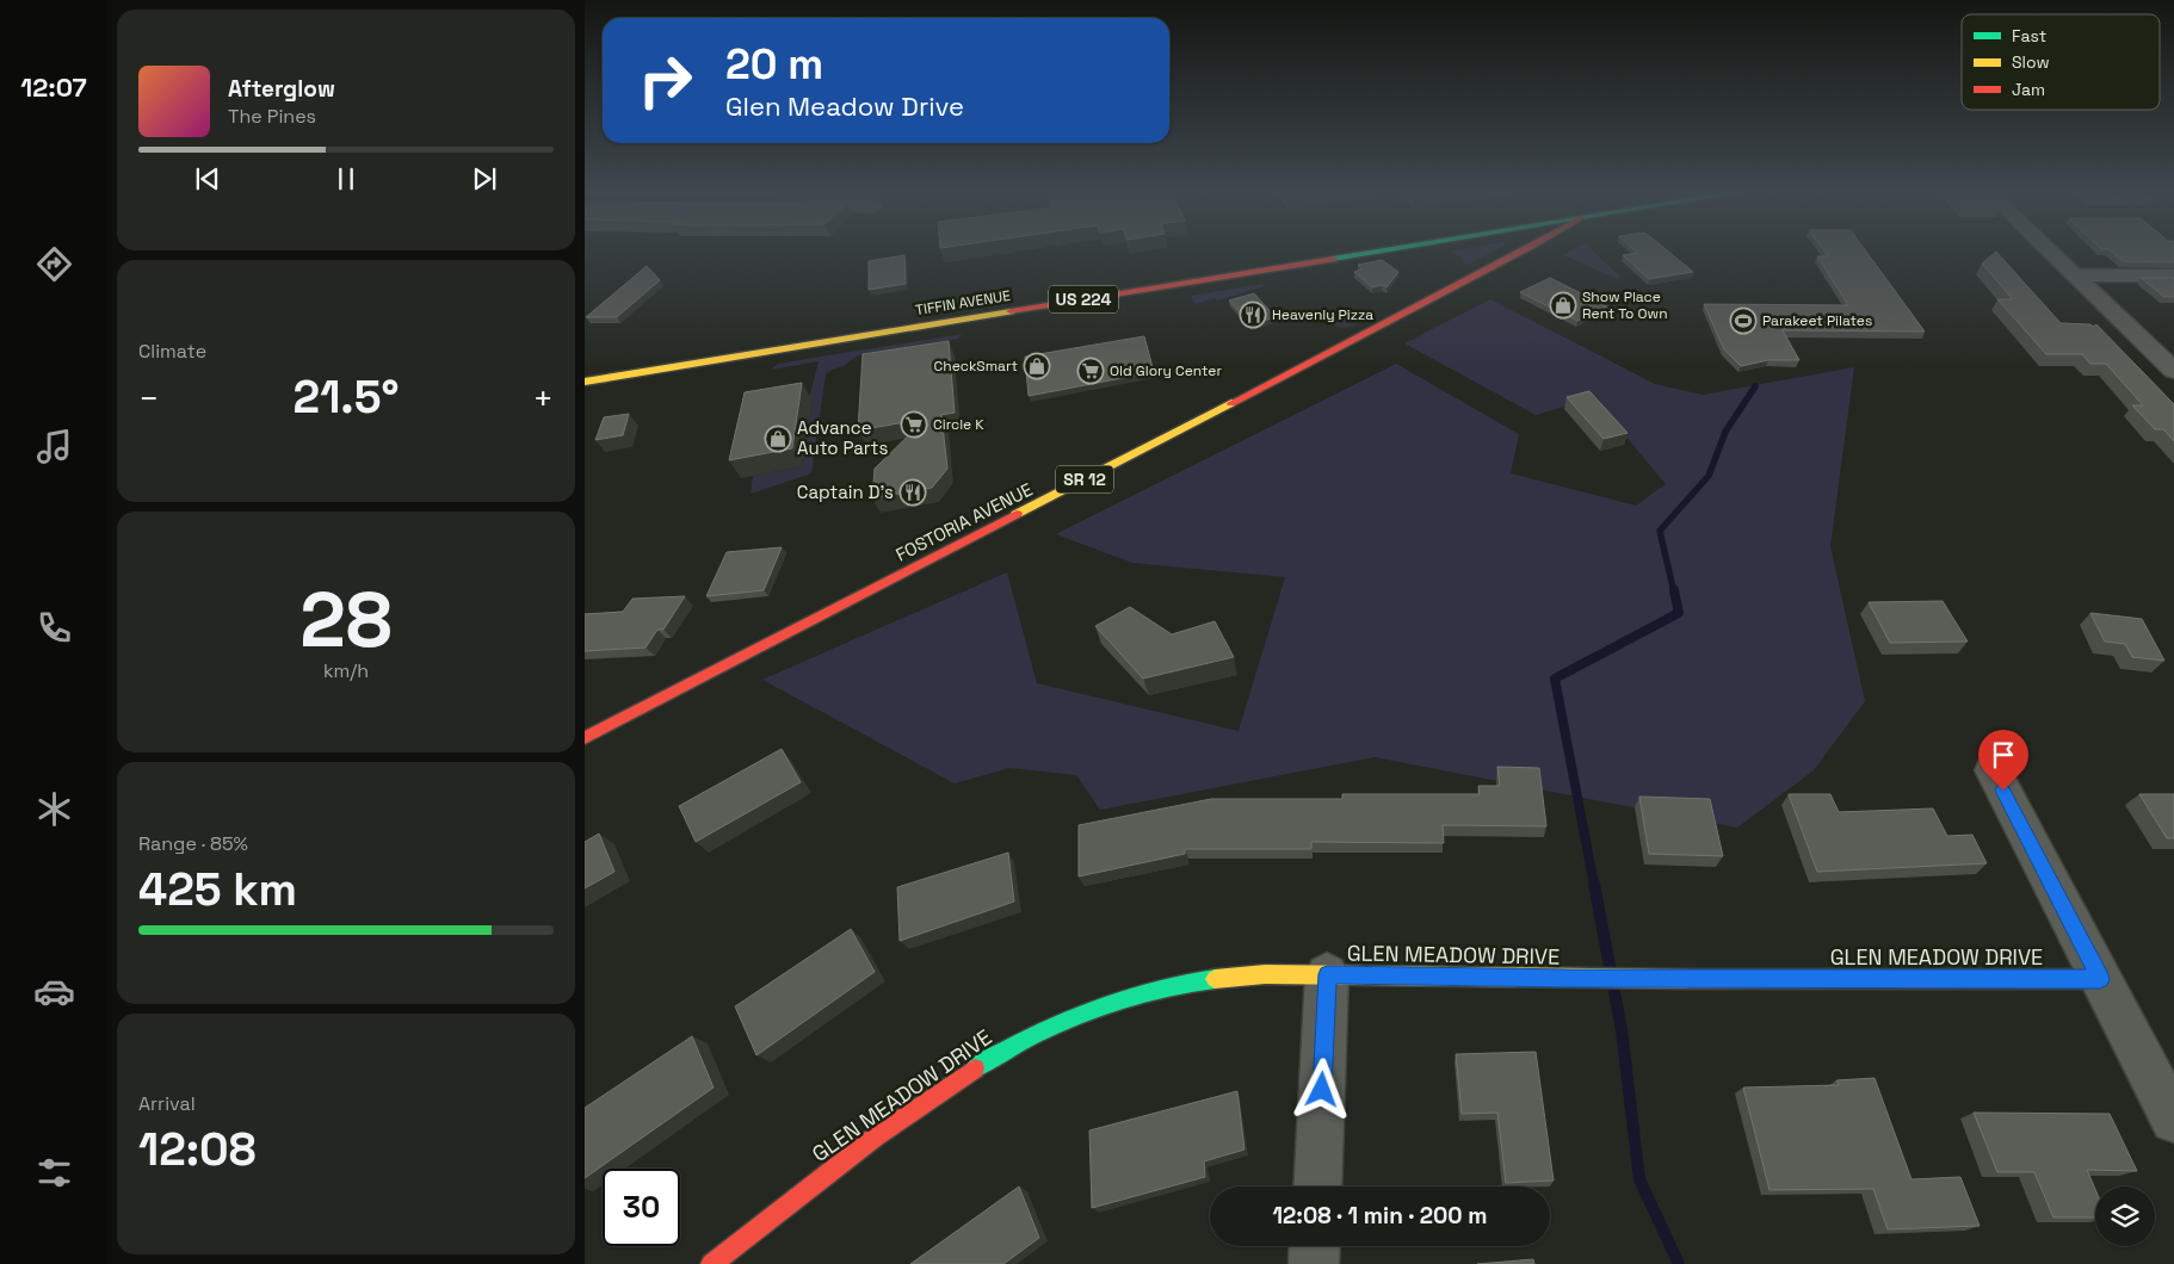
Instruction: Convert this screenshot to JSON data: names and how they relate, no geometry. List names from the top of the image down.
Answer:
{
  "streets": {
    "main road": [
      "US 224",
      "TIFFIN AVENUE",
      "SR 12",
      "FOSTORIA AVENUE",
      "GLEN MEADOW DRIVE"
    ]
  },
  "places": {
    "shop": ["Show Place Rent To Own", "CheckSmart", "Advance Auto Parts"],
    "restaurant": ["Heavenly Pizza", "Captain D's"],
    "sports": ["Parakeet Pilates"],
    "supermarket": ["Old Glory Center", "Circle K"]
  },
  "legend": ["Fast", "Slow", "Jam"],
  "page": {
    "tabs": "12:07",
    "turn": ["20 m", "Glen Meadow Drive"],
    "song": ["Afterglow", "The Pines"],
    "tile": [
      "Climate",
      ["28", "km/h"],
      ["Range · 85%", "425 km"],
      ["Arrival", "12:08"]
    ],
    "heat": ["−", "21.5°", "+"],
    "limit": "30",
    "trip": "12:08 · 1 min · 200 m"
  }
}
